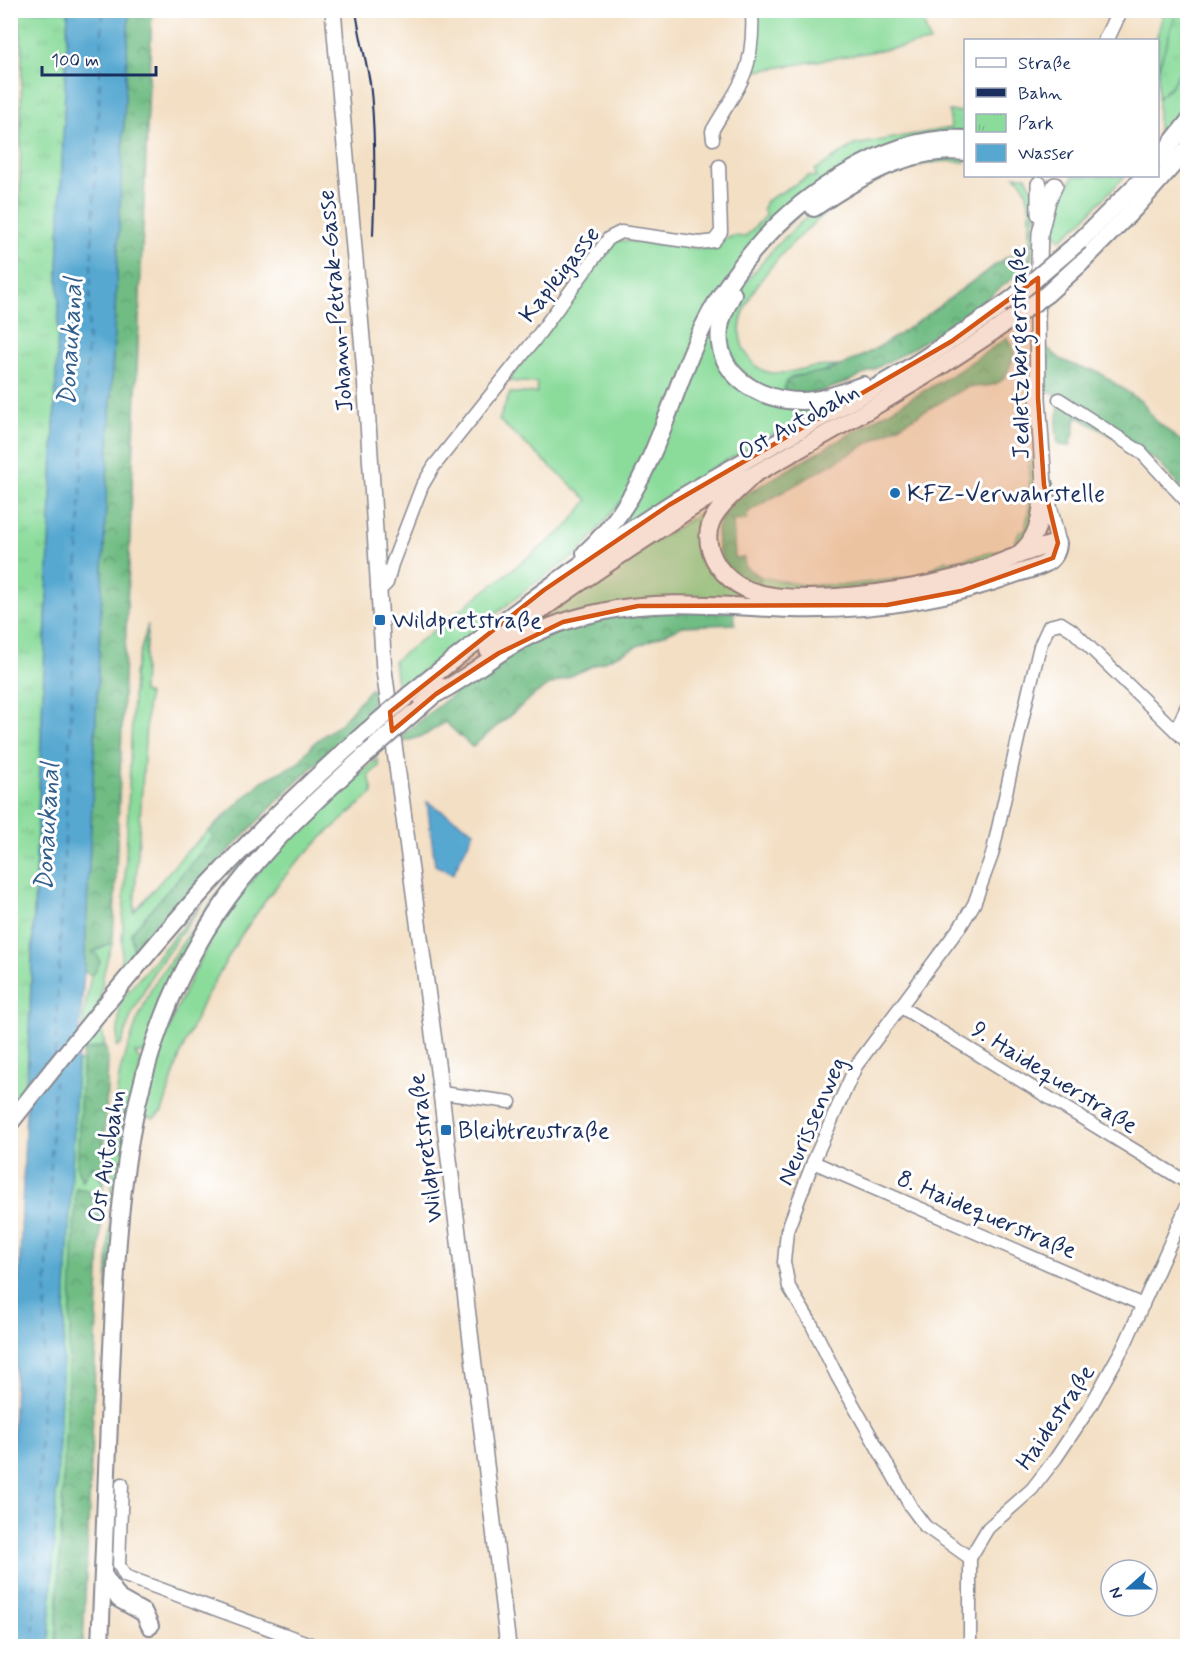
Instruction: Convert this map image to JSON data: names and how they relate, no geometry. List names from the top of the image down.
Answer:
{
  "streets": {
    "highway": ["Ost Autobahn"],
    "main road": ["Johann-Petrak-Gasse", "Jedletzbergerstraße", "Wildpretstraße"],
    "street": [
      "Kapleigasse",
      "9. Haidequerstraße",
      "Neurissenweg",
      "8. Haidequerstraße",
      "Haidestraße"
    ]
  },
  "crossings": [
    ["Kapleigasse", "Johann-Petrak-Gasse"],
    ["Kapleigasse", "Wildpretstraße"],
    ["Johann-Petrak-Gasse", "Wildpretstraße"],
    ["9. Haidequerstraße", "Neurissenweg"],
    ["Neurissenweg", "8. Haidequerstraße"],
    ["Neurissenweg", "Haidestraße"],
    ["8. Haidequerstraße", "Haidestraße"]
  ],
  "water": ["Donaukanal"],
  "places": {
    "other": ["KFZ-Verwahrstelle"],
    "transit": ["Wildpretstraße", "Bleibtreustraße"]
  },
  "legend": [
    "Straße",
    "Bahn",
    "Park",
    "Wasser"
  ],
  "scale_bar": "100 m",
  "north": "left"
}
